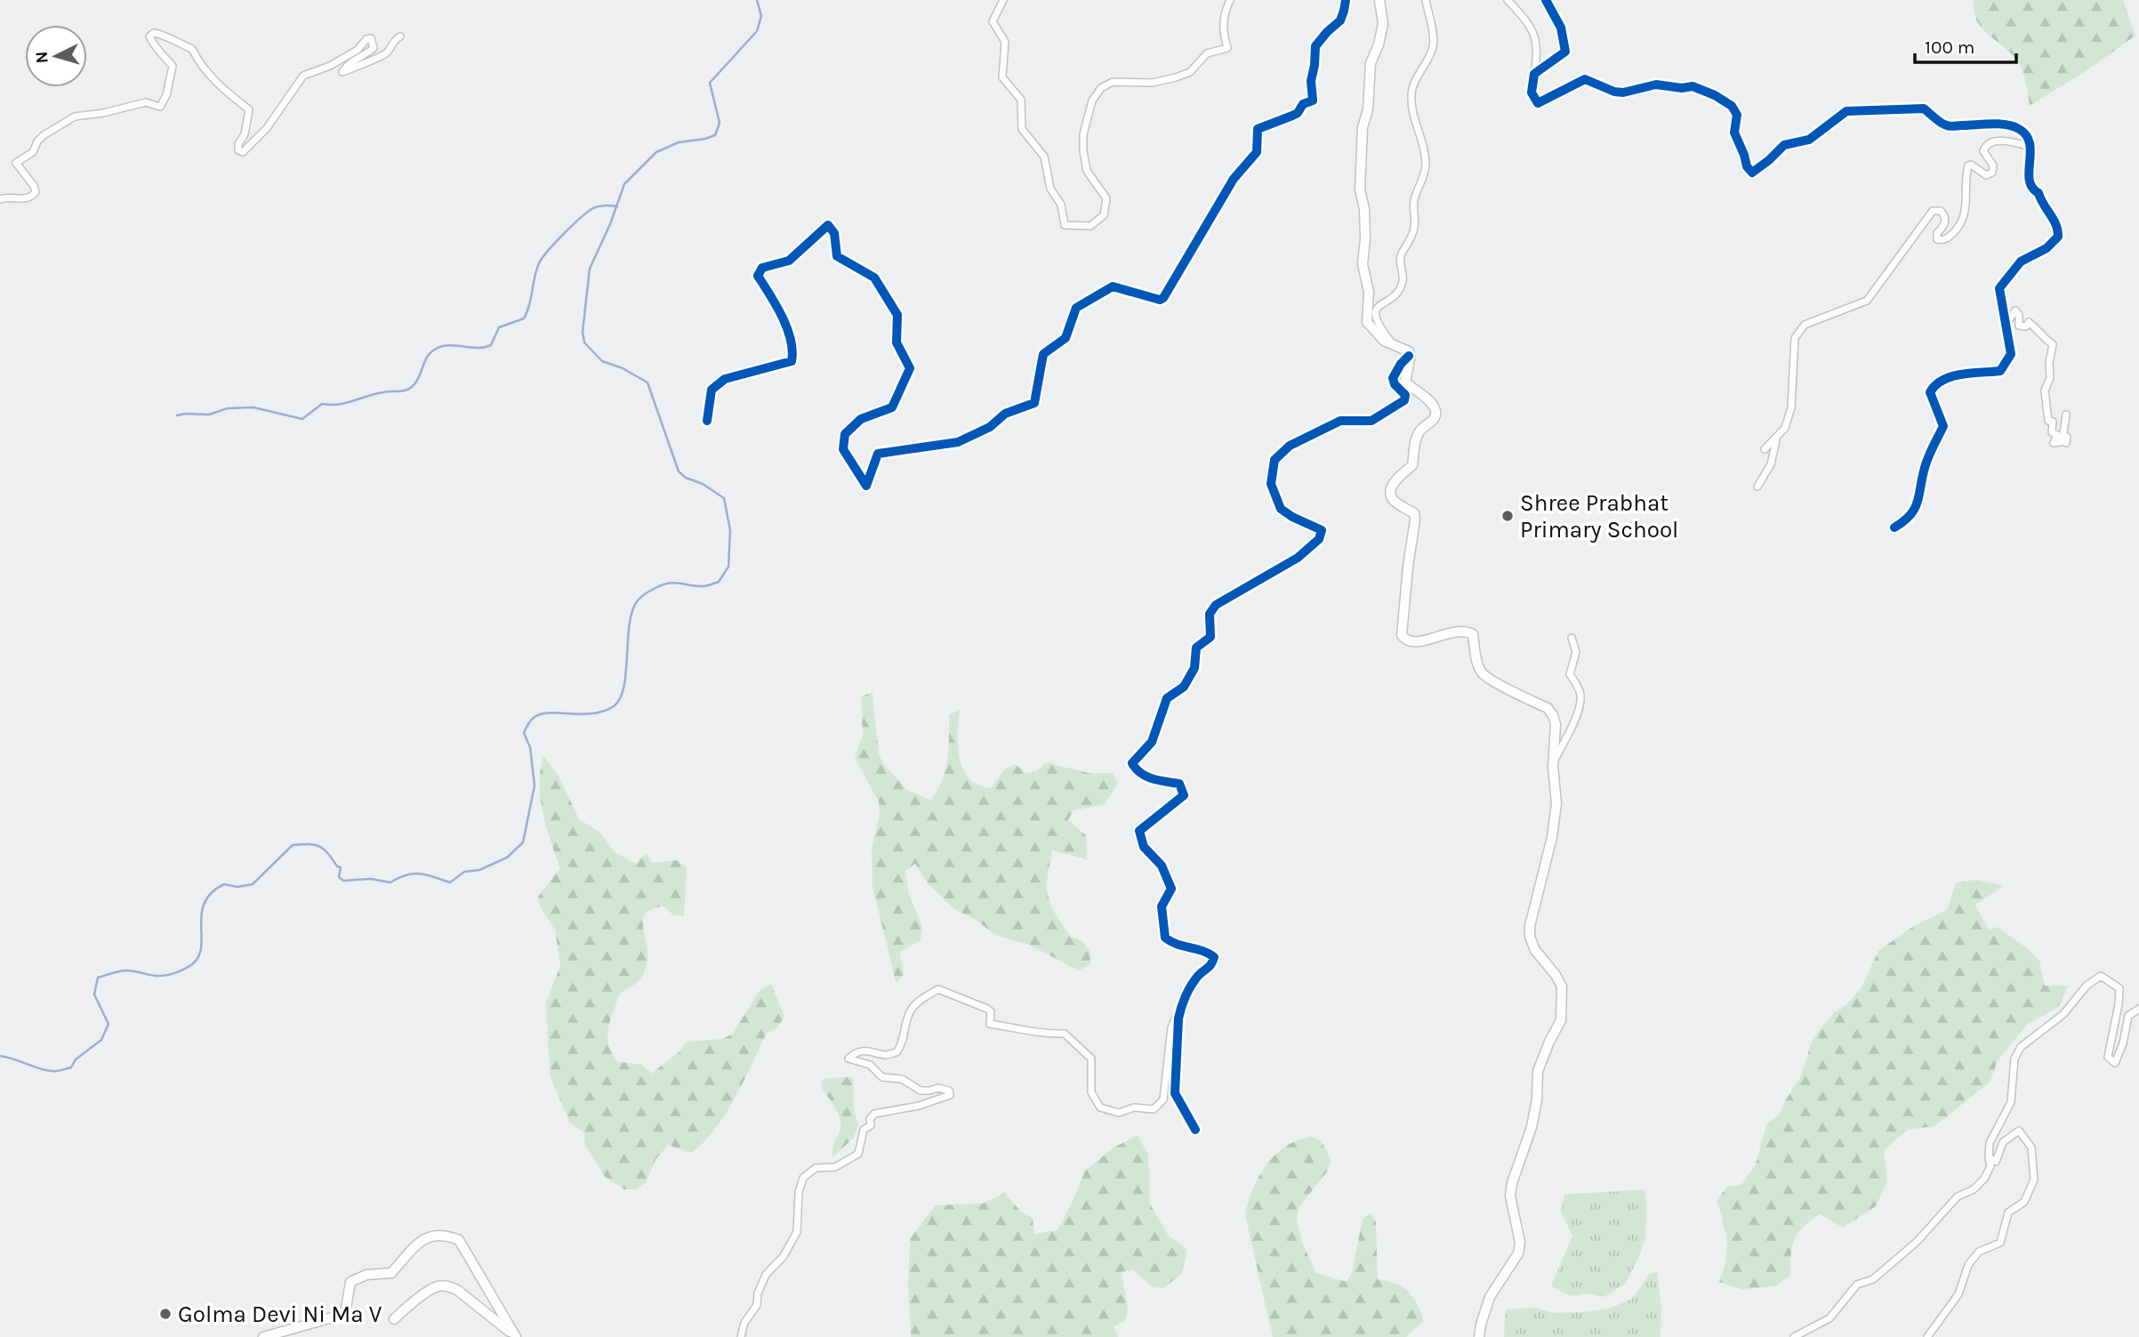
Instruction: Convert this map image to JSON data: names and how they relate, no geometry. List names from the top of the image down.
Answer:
{
  "places": ["Shree Prabhat Primary School", "Golma Devi Ni Ma V"],
  "scale_bar": "100 m",
  "north": "left"
}
